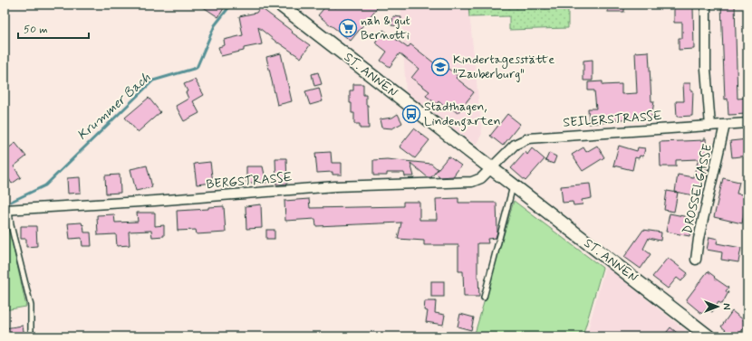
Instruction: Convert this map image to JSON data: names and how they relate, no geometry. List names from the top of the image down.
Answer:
{
  "streets": {
    "main road": ["ST. ANNEN"],
    "street": ["SEILERSTRASSE", "BERGSTRASSE", "DROSSELGASSE"]
  },
  "crossings": [
    ["ST. ANNEN", "SEILERSTRASSE"],
    ["ST. ANNEN", "BERGSTRASSE"],
    ["SEILERSTRASSE", "BERGSTRASSE"],
    ["SEILERSTRASSE", "DROSSELGASSE"]
  ],
  "water": ["Krummer Bach"],
  "places": {
    "supermarket": ["nah & gut Bernotti"],
    "school or university": ["Kindertagesstätte \"Zauberburg\""],
    "bus stop": ["Stadthagen, Lindengarten"]
  },
  "scale_bar": "50 m",
  "north": "right"
}
